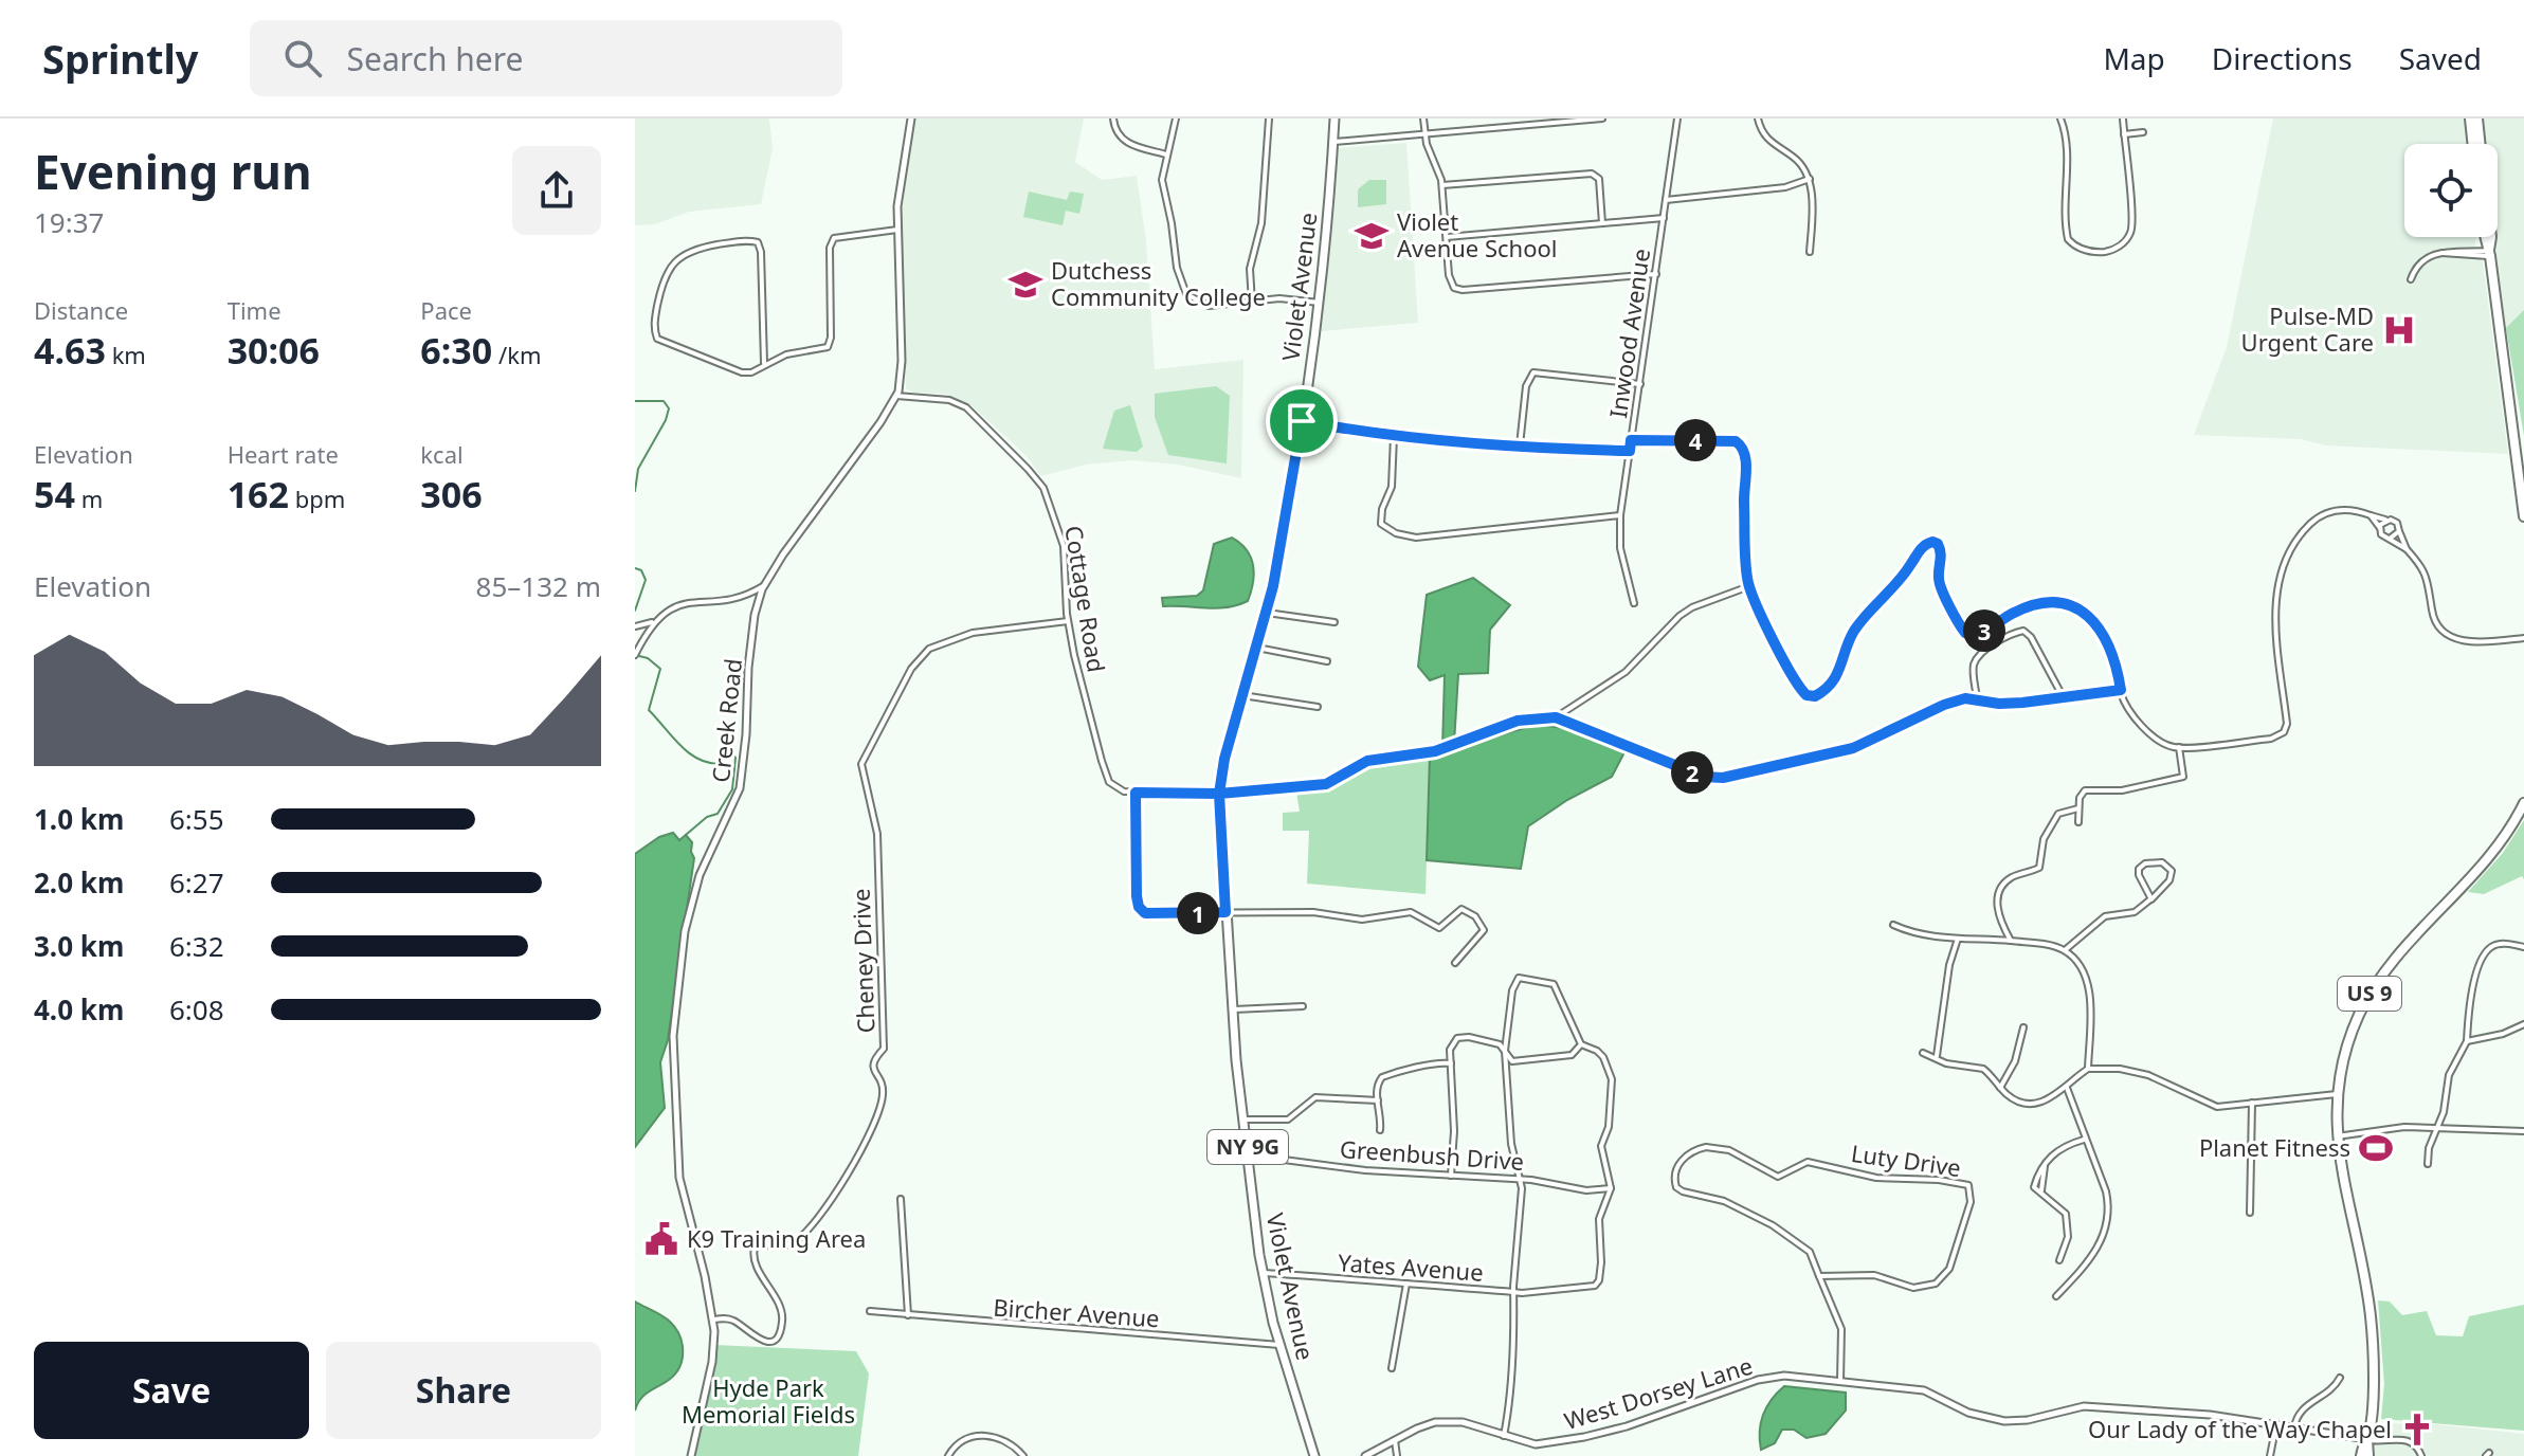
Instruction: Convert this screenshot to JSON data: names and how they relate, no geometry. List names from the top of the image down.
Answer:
{
  "streets": {
    "highway": ["US 9"],
    "main road": ["Violet Avenue", "NY 9G"],
    "street": [
      "Inwood Avenue",
      "Cottage Road",
      "Creek Road",
      "Cheney Drive",
      "Greenbush Drive",
      "Luty Drive",
      "Yates Avenue",
      "Bircher Avenue",
      "West Dorsey Lane"
    ]
  },
  "crossings": [
    ["Violet Avenue", "Greenbush Drive"],
    ["Violet Avenue", "Yates Avenue"],
    ["Violet Avenue", "Bircher Avenue"],
    ["Cottage Road", "Creek Road"],
    ["Cottage Road", "Cheney Drive"],
    ["Creek Road", "Cheney Drive"],
    ["US 9", "West Dorsey Lane"],
    ["Luty Drive", "West Dorsey Lane"],
    ["Yates Avenue", "West Dorsey Lane"]
  ],
  "parks": ["Hyde Park Memorial Fields"],
  "places": {
    "school or university": ["Violet Avenue School", "Dutchess Community College"],
    "hospital": ["Pulse-MD Urgent Care"],
    "sports": ["Planet Fitness"],
    "public building": ["K9 Training Area"],
    "church": ["Our Lady of the Way Chapel"]
  },
  "page": {
    "header": "Sprintly",
    "search": "Search here",
    "nav": ["Map", "Directions", "Saved"],
    "heading": ["Evening run", "19:37"],
    "stats": [
      ["Distance", "4.63 km"],
      ["Time", "30:06"],
      ["Pace", "6:30 /km"],
      ["Elevation", "54 m"],
      ["Heart rate", "162 bpm"],
      ["kcal", "306"]
    ],
    "pins": [
      "4",
      "3",
      "2",
      "1"
    ],
    "chart": ["Elevation", "85–132 m"],
    "list": [
      {
        "name": "1.0 km",
        "note": "6:55"
      },
      {
        "name": "2.0 km",
        "note": "6:27"
      },
      {
        "name": "3.0 km",
        "note": "6:32"
      },
      {
        "name": "4.0 km",
        "note": "6:08"
      }
    ],
    "buttons": ["Save", "Share"]
  }
}
